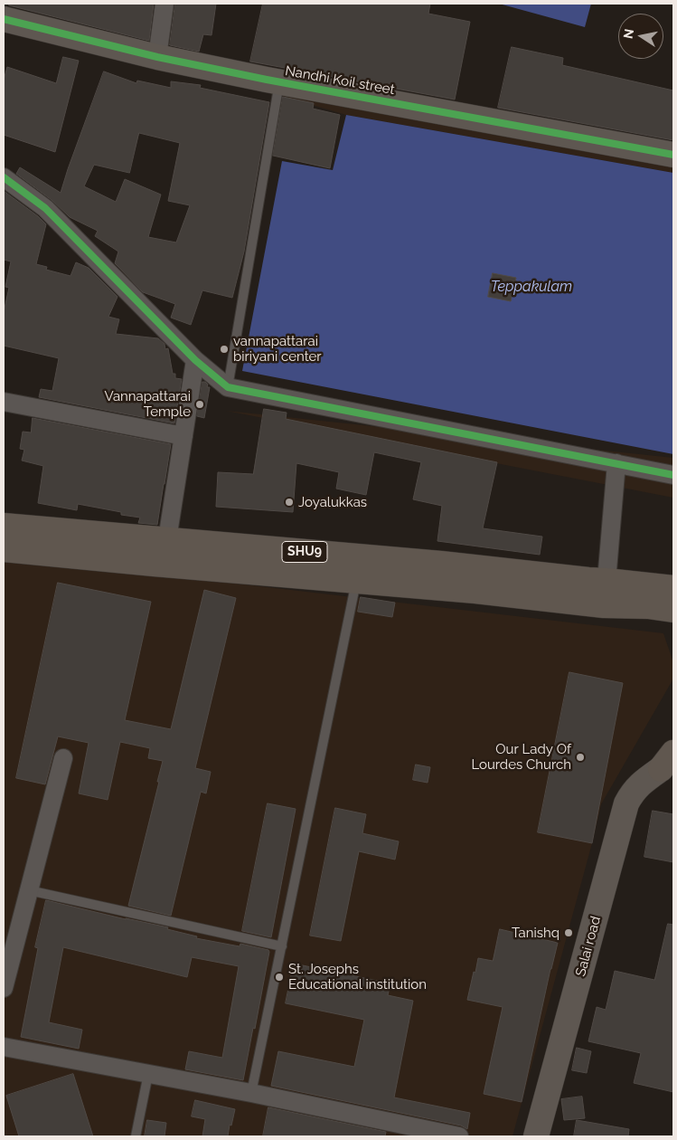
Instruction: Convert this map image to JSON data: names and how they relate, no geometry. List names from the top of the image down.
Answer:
{
  "streets": {
    "main road": ["SHU9"],
    "street": ["Nandhi Koil street", "Salai road"]
  },
  "water": ["Teppakulam"],
  "places": [
    "vannapattarai biriyani center",
    "Vannapattarai Temple",
    "Joyalukkas",
    "Our Lady Of Lourdes Church",
    "Tanishq",
    "St. Josephs Educational institution"
  ],
  "north": "left"
}
